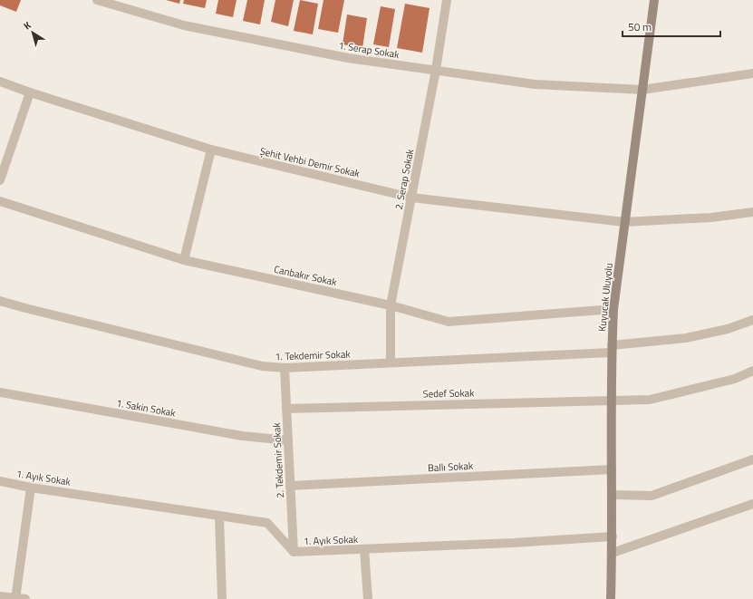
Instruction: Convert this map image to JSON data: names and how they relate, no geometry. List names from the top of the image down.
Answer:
{
  "streets": {
    "street": [
      "1. Serap Sokak",
      "Şehit Vehbi Demir Sokak",
      "2. Serap Sokak",
      "Canbakır Sokak",
      "Kuyucak Uluyolu",
      "1. Tekdemir Sokak",
      "Sedef Sokak",
      "1. Sakin Sokak",
      "2. Tekdemir Sokak",
      "Ballı Sokak",
      "1. Ayık Sokak"
    ]
  },
  "crossings": [
    ["1. Serap Sokak", "2. Serap Sokak"],
    ["1. Serap Sokak", "Kuyucak Uluyolu"],
    ["Şehit Vehbi Demir Sokak", "2. Serap Sokak"],
    ["Şehit Vehbi Demir Sokak", "Kuyucak Uluyolu"],
    ["2. Serap Sokak", "Canbakır Sokak"],
    ["2. Serap Sokak", "1. Tekdemir Sokak"],
    ["Canbakır Sokak", "Kuyucak Uluyolu"],
    ["Kuyucak Uluyolu", "1. Tekdemir Sokak"],
    ["Kuyucak Uluyolu", "Sedef Sokak"],
    ["Kuyucak Uluyolu", "Ballı Sokak"],
    ["Kuyucak Uluyolu", "1. Ayık Sokak"],
    ["1. Tekdemir Sokak", "2. Tekdemir Sokak"],
    ["Sedef Sokak", "2. Tekdemir Sokak"],
    ["1. Sakin Sokak", "2. Tekdemir Sokak"],
    ["2. Tekdemir Sokak", "Ballı Sokak"],
    ["2. Tekdemir Sokak", "1. Ayık Sokak"]
  ],
  "scale_bar": "50 m",
  "north": "top left"
}
